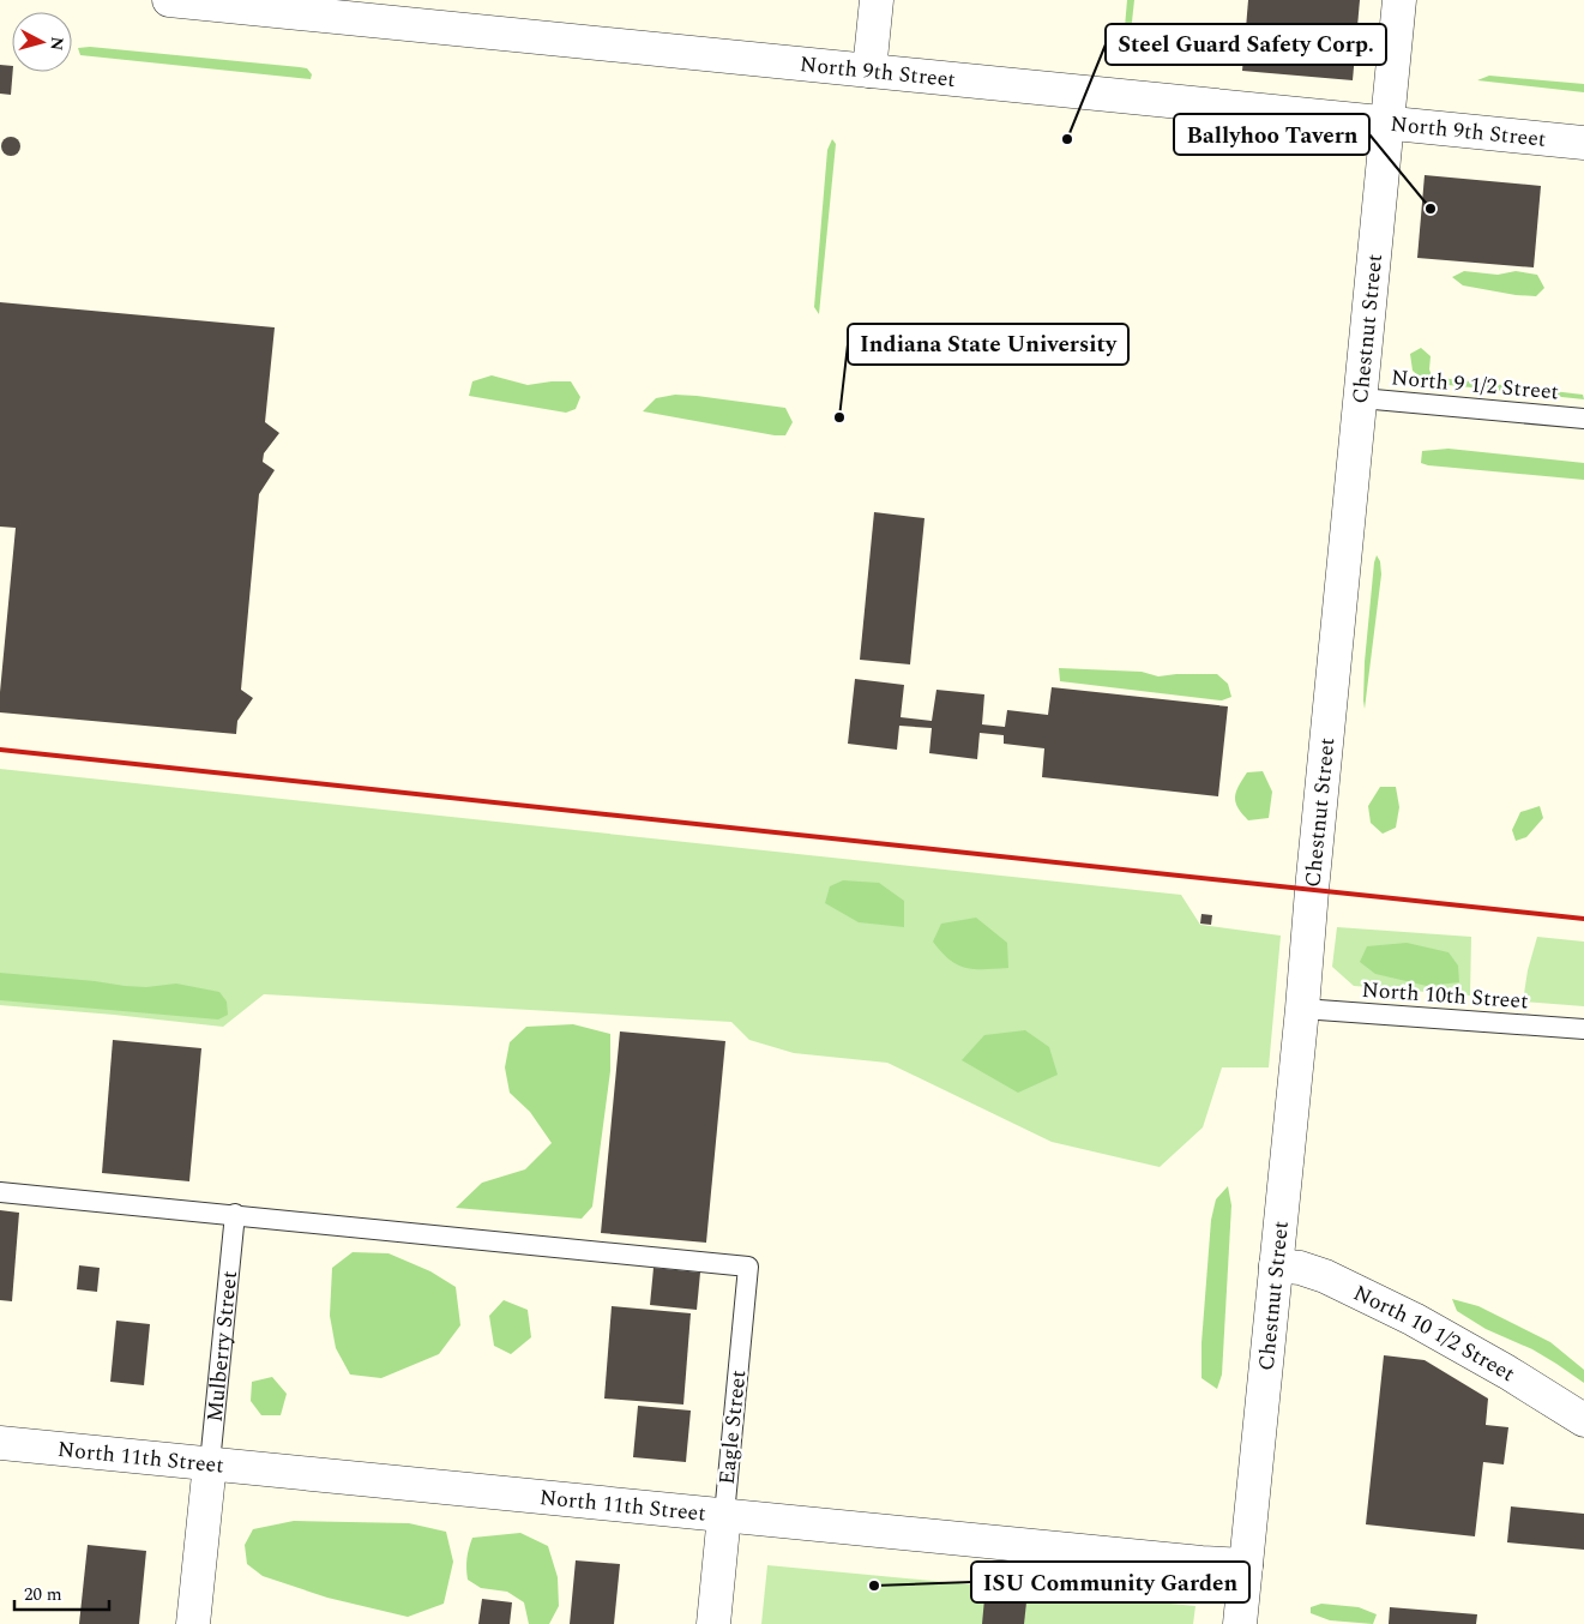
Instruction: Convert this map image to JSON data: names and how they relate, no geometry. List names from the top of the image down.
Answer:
{
  "streets": {
    "street": [
      "North 9th Street",
      "Chestnut Street",
      "North 10 1/2 Street",
      "Mulberry Street",
      "Eagle Street",
      "North 11th Street"
    ],
    "lane": ["North 9 1/2 Street", "North 10th Street"]
  },
  "crossings": [
    ["North 9th Street", "Chestnut Street"],
    ["Chestnut Street", "North 9 1/2 Street"],
    ["Chestnut Street", "North 10th Street"],
    ["Chestnut Street", "North 10 1/2 Street"],
    ["Chestnut Street", "North 11th Street"],
    ["Mulberry Street", "Eagle Street"],
    ["Mulberry Street", "North 11th Street"],
    ["Eagle Street", "North 11th Street"]
  ],
  "places": [
    "Steel Guard Safety Corp.",
    "Ballyhoo Tavern",
    "Indiana State University",
    "ISU Community Garden"
  ],
  "scale_bar": "20 m",
  "north": "right"
}
